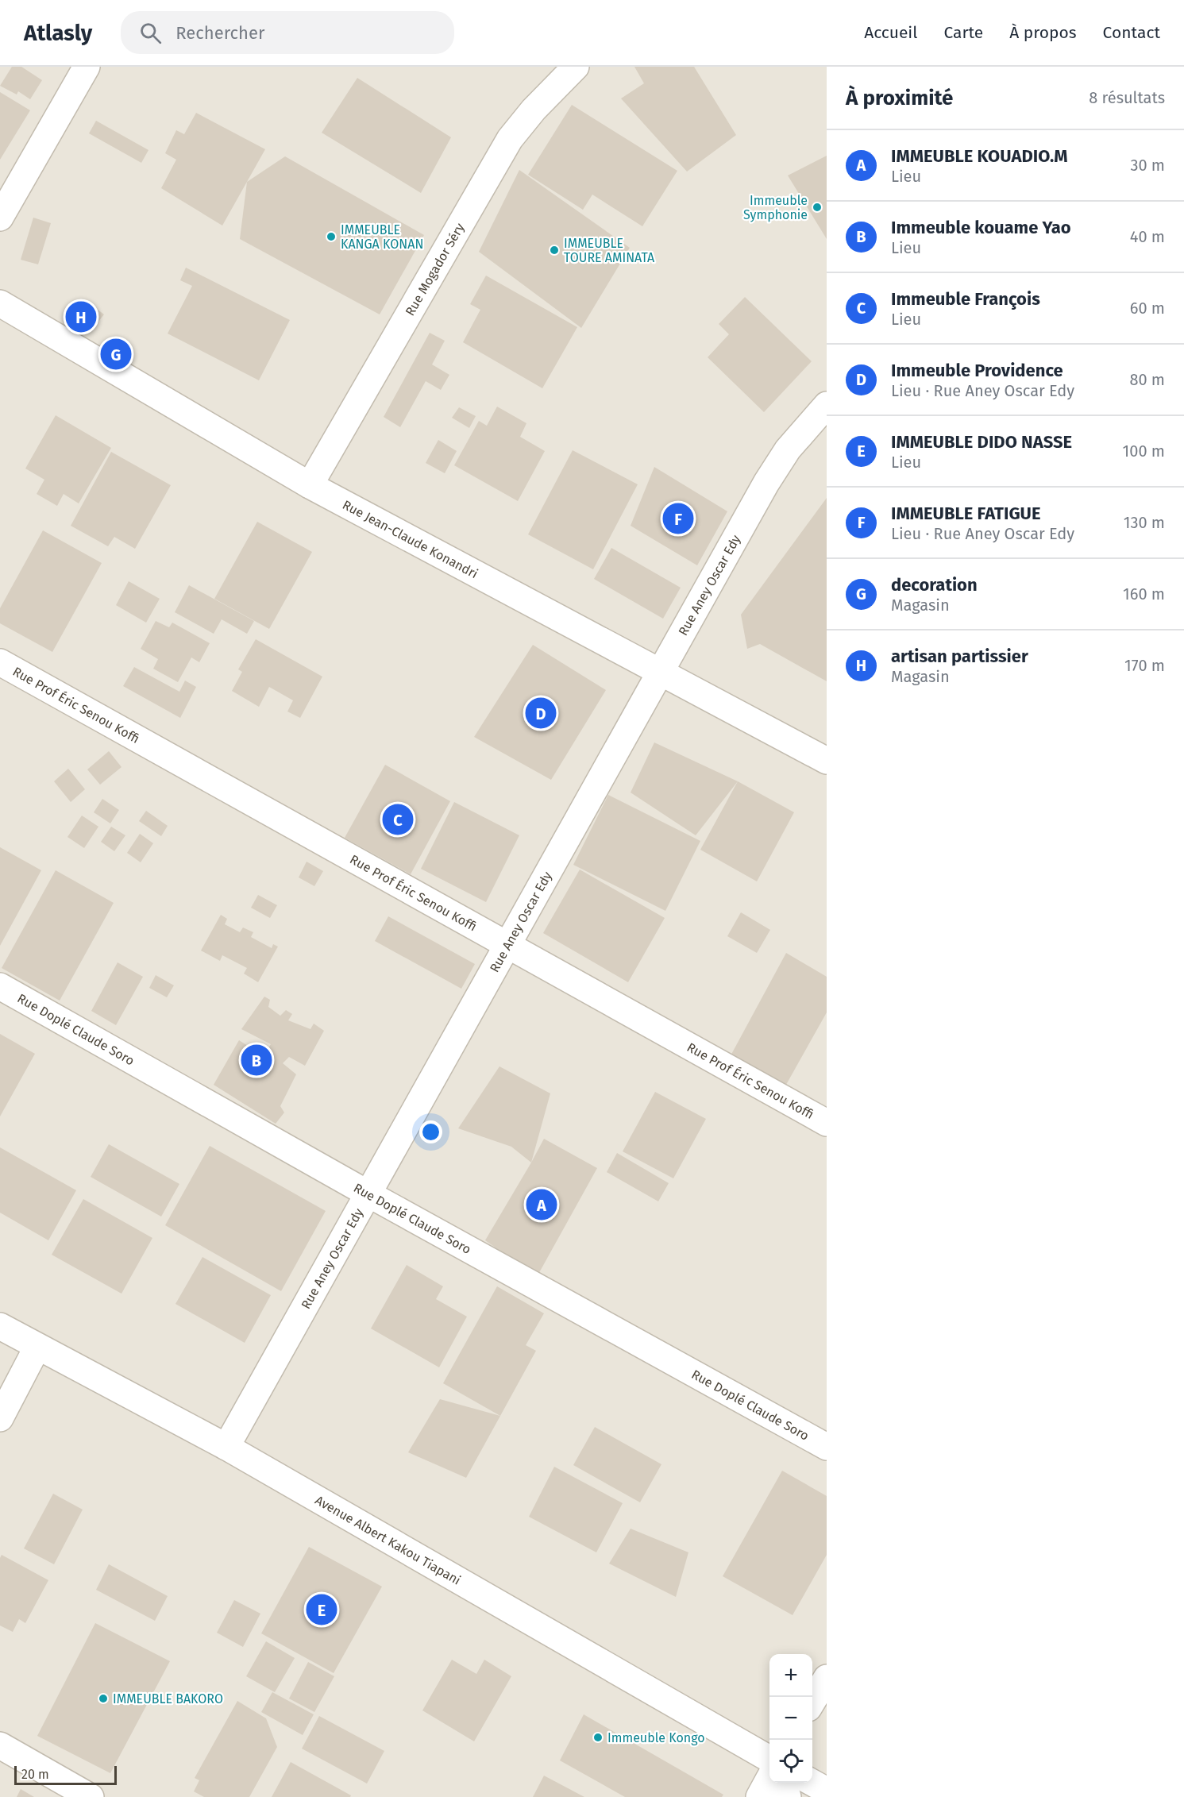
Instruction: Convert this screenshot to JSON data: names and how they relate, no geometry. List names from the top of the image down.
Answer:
{
  "streets": {
    "street": [
      "Rue Mogador Séry",
      "Rue Jean-Claude Konandri",
      "Rue Aney Oscar Edy",
      "Rue Prof Éric Senou Koffi",
      "Rue Doplé Claude Soro",
      "Avenue Albert Kakou Tiapani"
    ]
  },
  "crossings": [
    ["Rue Mogador Séry", "Rue Jean-Claude Konandri"],
    ["Rue Jean-Claude Konandri", "Rue Aney Oscar Edy"],
    ["Rue Aney Oscar Edy", "Rue Prof Éric Senou Koffi"],
    ["Rue Aney Oscar Edy", "Rue Doplé Claude Soro"],
    ["Rue Aney Oscar Edy", "Avenue Albert Kakou Tiapani"]
  ],
  "places": [
    "Immeuble Symphonie",
    "IMMEUBLE KANGA KONAN",
    "IMMEUBLE TOURE AMINATA",
    "IMMEUBLE BAKORO",
    "Immeuble Kongo"
  ],
  "scale_bar": "20 m",
  "page": {
    "header": "Atlasly",
    "search": "Rechercher",
    "nav": [
      "Accueil",
      "Carte",
      "À propos",
      "Contact"
    ],
    "heading": ["À proximité", "8 résultats"],
    "list": [
      {
        "mark": "A",
        "name": "IMMEUBLE KOUADIO.M",
        "note": "Lieu",
        "value": "30 m"
      },
      {
        "mark": "B",
        "name": "Immeuble kouame Yao",
        "note": "Lieu",
        "value": "40 m"
      },
      {
        "mark": "C",
        "name": "Immeuble François",
        "note": "Lieu",
        "value": "60 m"
      },
      {
        "mark": "D",
        "name": "Immeuble Providence",
        "note": "Lieu · Rue Aney Oscar Edy",
        "value": "80 m"
      },
      {
        "mark": "E",
        "name": "IMMEUBLE DIDO NASSE",
        "note": "Lieu",
        "value": "100 m"
      },
      {
        "mark": "F",
        "name": "IMMEUBLE FATIGUE",
        "note": "Lieu · Rue Aney Oscar Edy",
        "value": "130 m"
      },
      {
        "mark": "G",
        "name": "decoration",
        "note": "Magasin",
        "value": "160 m"
      },
      {
        "mark": "H",
        "name": "artisan partissier",
        "note": "Magasin",
        "value": "170 m"
      }
    ],
    "pins": [
      "H",
      "G",
      "F",
      "D",
      "C",
      "B",
      "A",
      "E"
    ],
    "map_buttons": ["+", "−"],
    "scale": "20 m"
  }
}
